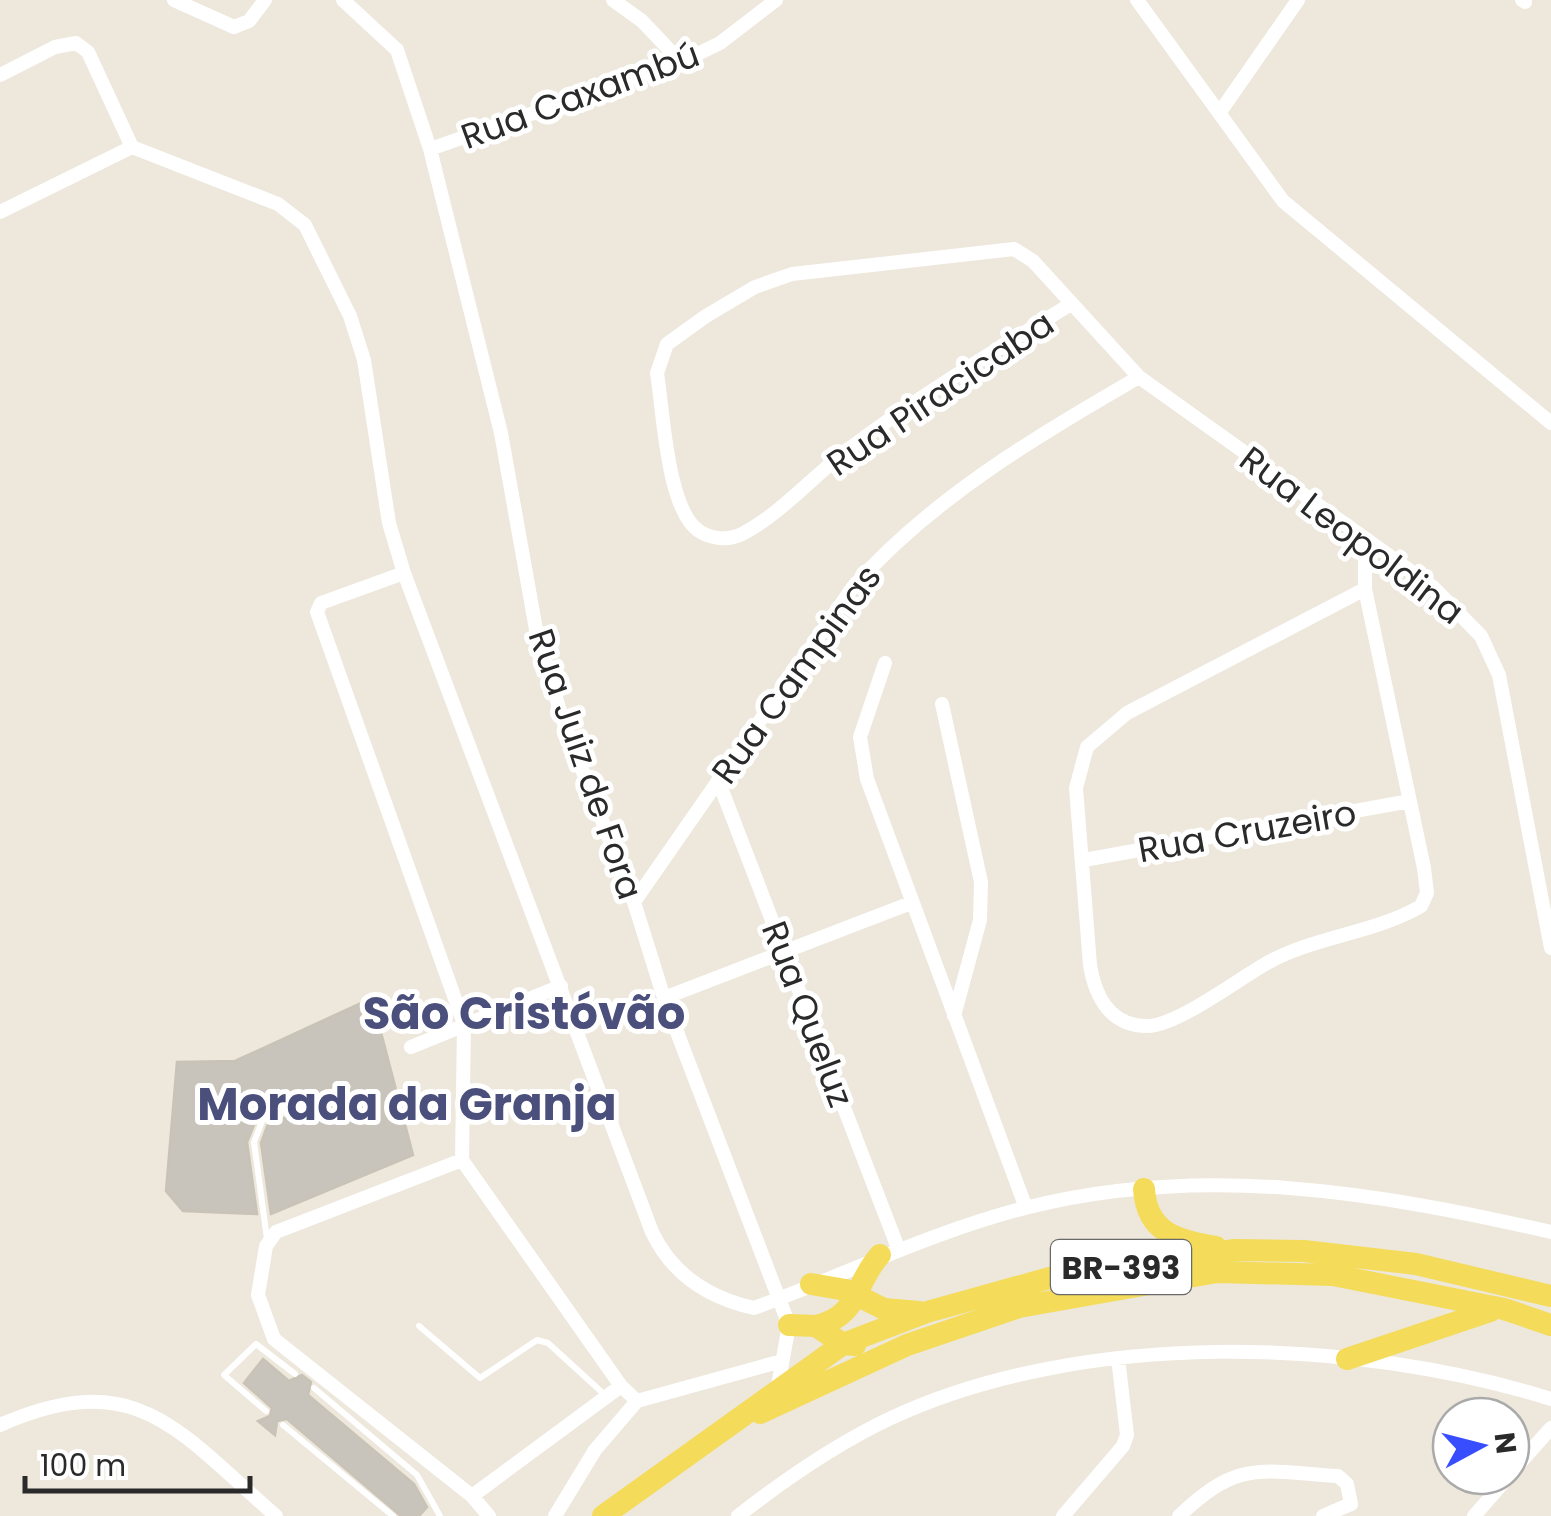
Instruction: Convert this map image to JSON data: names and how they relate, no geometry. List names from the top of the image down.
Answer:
{
  "streets": {
    "main road": ["BR-393"],
    "street": [
      "Rua Caxambú",
      "Rua Piracicaba",
      "Rua Leopoldina",
      "Rua Campinas",
      "Rua Juiz de Fora",
      "Rua Cruzeiro",
      "Rua Queluz"
    ]
  },
  "crossings": [
    ["Rua Caxambú", "Rua Juiz de Fora"],
    ["Rua Piracicaba", "Rua Leopoldina"],
    ["Rua Leopoldina", "Rua Campinas"],
    ["Rua Campinas", "Rua Juiz de Fora"],
    ["Rua Campinas", "Rua Queluz"],
    ["Rua Juiz de Fora", "BR-393"]
  ],
  "districts": ["São Cristóvão", "Morada da Granja"],
  "scale_bar": "100 m",
  "north": "right"
}
